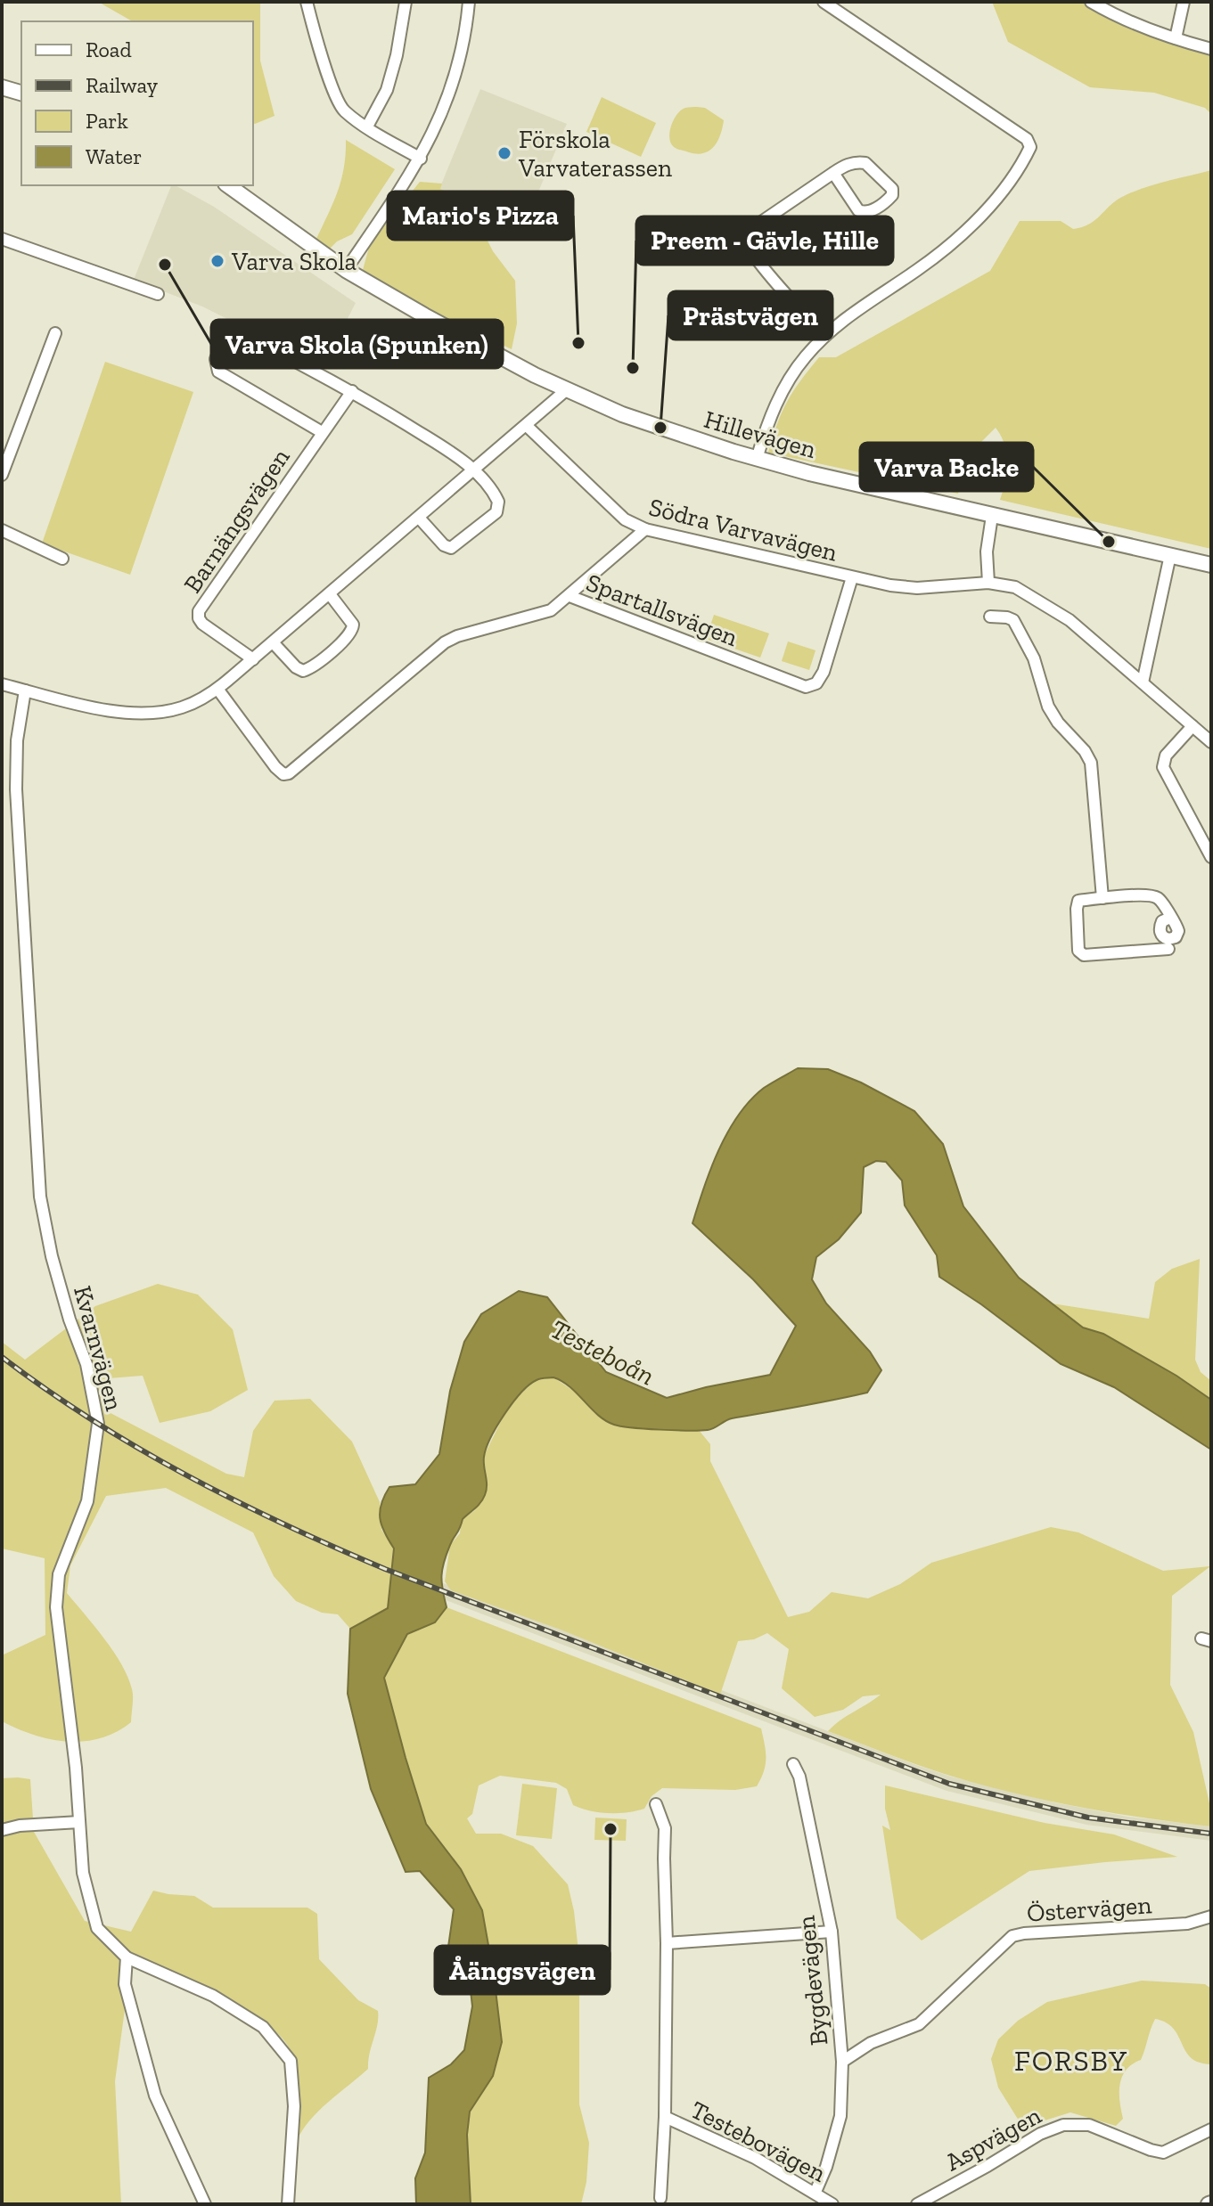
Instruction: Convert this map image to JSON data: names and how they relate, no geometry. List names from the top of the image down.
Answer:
{
  "streets": {
    "street": [
      "Hillevägen",
      "Barnängsvägen",
      "Södra Varvavägen",
      "Spartallsvägen",
      "Kvarnvägen",
      "Östervägen",
      "Bygdevägen",
      "Aspvägen",
      "Testebovägen"
    ]
  },
  "crossings": [
    ["Södra Varvavägen", "Spartallsvägen"],
    ["Östervägen", "Bygdevägen"],
    ["Bygdevägen", "Testebovägen"]
  ],
  "districts": ["FORSBY"],
  "water": ["Testeboån"],
  "places": [
    "Förskola Varvaterassen",
    "Varva Skola",
    "Varva Skola (Spunken)",
    "Mario's Pizza",
    "Preem - Gävle, Hille",
    "Prästvägen",
    "Varva Backe",
    "Åängsvägen"
  ],
  "legend": [
    "Road",
    "Railway",
    "Park",
    "Water"
  ]
}
